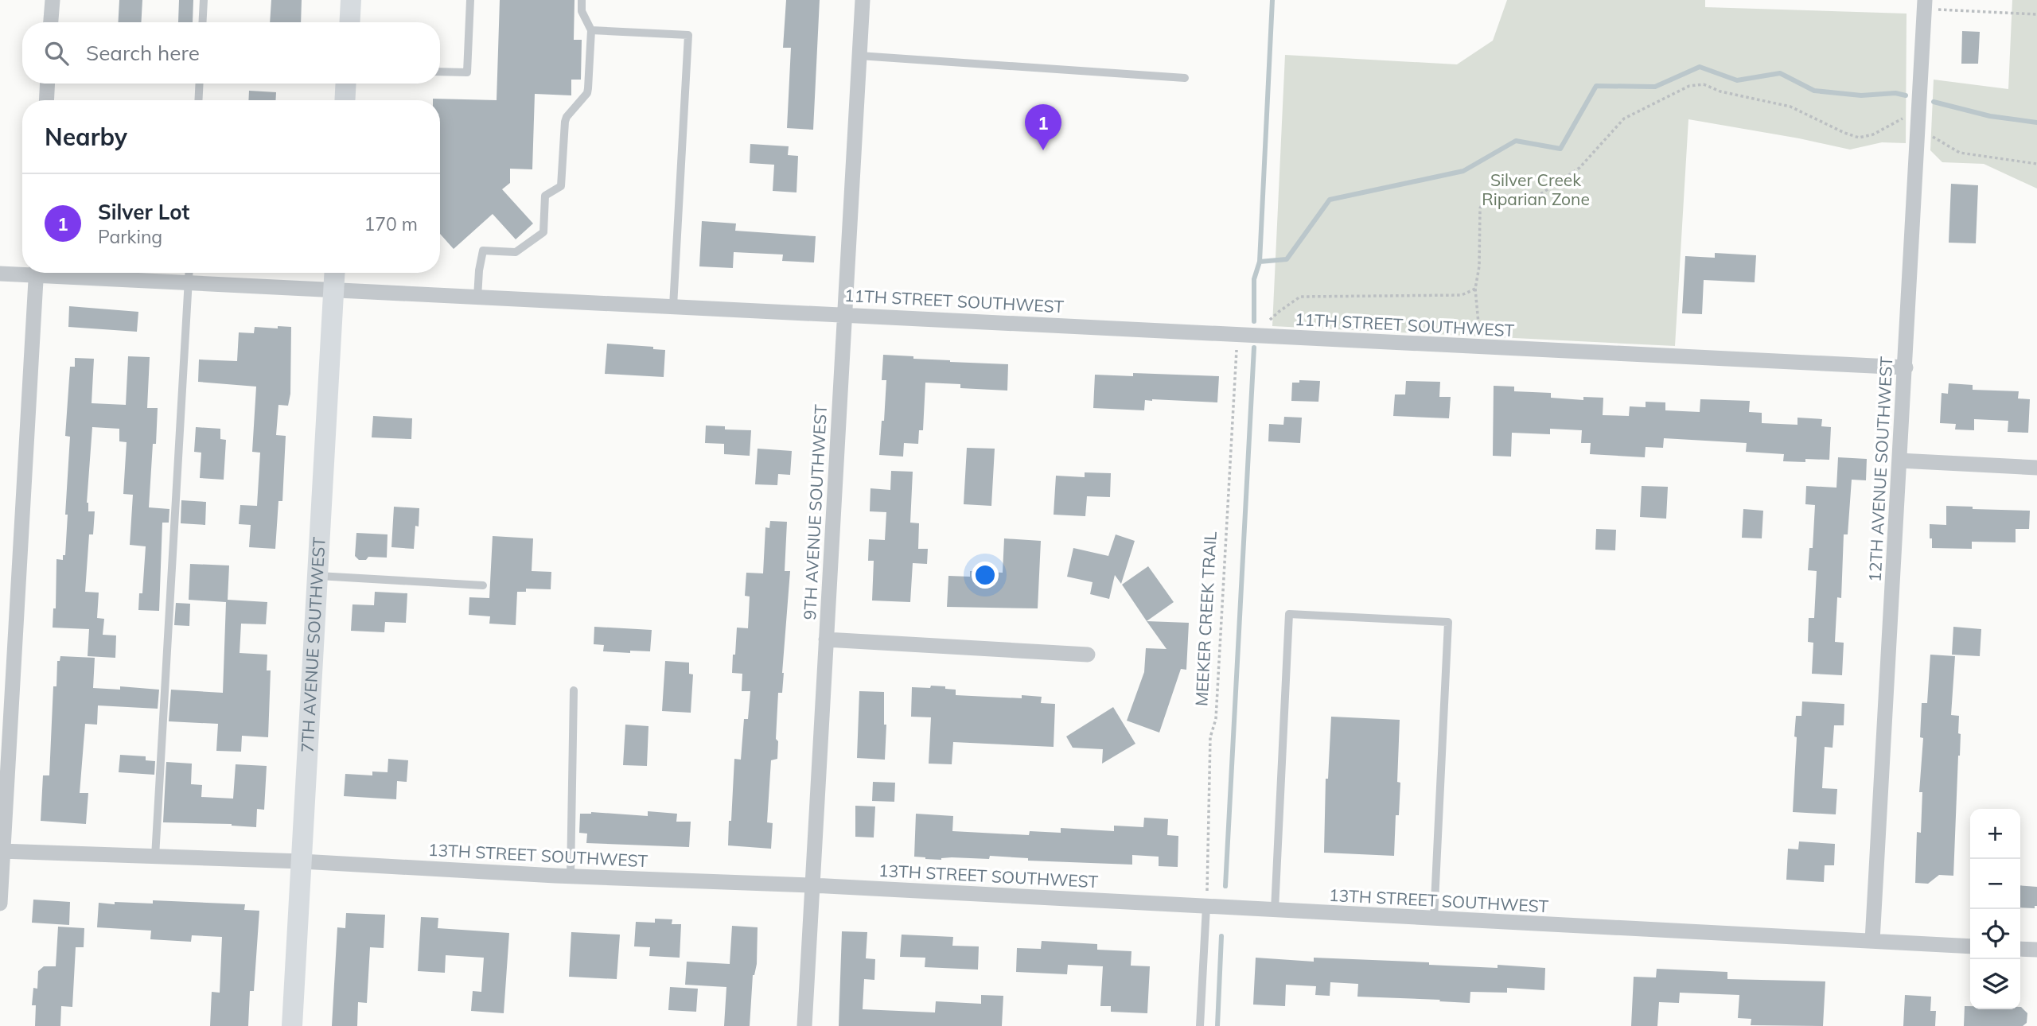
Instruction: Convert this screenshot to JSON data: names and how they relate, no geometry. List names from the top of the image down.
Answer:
{
  "streets": {
    "street": [
      "11TH STREET SOUTHWEST",
      "12TH AVENUE SOUTHWEST",
      "9TH AVENUE SOUTHWEST",
      "7TH AVENUE SOUTHWEST",
      "13TH STREET SOUTHWEST"
    ],
    "path": ["MEEKER CREEK TRAIL"]
  },
  "crossings": [
    ["11TH STREET SOUTHWEST", "12TH AVENUE SOUTHWEST"],
    ["11TH STREET SOUTHWEST", "9TH AVENUE SOUTHWEST"],
    ["11TH STREET SOUTHWEST", "7TH AVENUE SOUTHWEST"],
    ["12TH AVENUE SOUTHWEST", "13TH STREET SOUTHWEST"],
    ["9TH AVENUE SOUTHWEST", "13TH STREET SOUTHWEST"],
    ["MEEKER CREEK TRAIL", "13TH STREET SOUTHWEST"],
    ["7TH AVENUE SOUTHWEST", "13TH STREET SOUTHWEST"]
  ],
  "parks": ["Silver Creek Riparian Zone"],
  "page": {
    "search": "Search here",
    "heading": "Nearby",
    "pins": "1",
    "list": [
      {
        "mark": "1",
        "name": "Silver Lot",
        "note": "Parking",
        "value": "170 m"
      }
    ],
    "map_buttons": ["+", "−"]
  }
}
